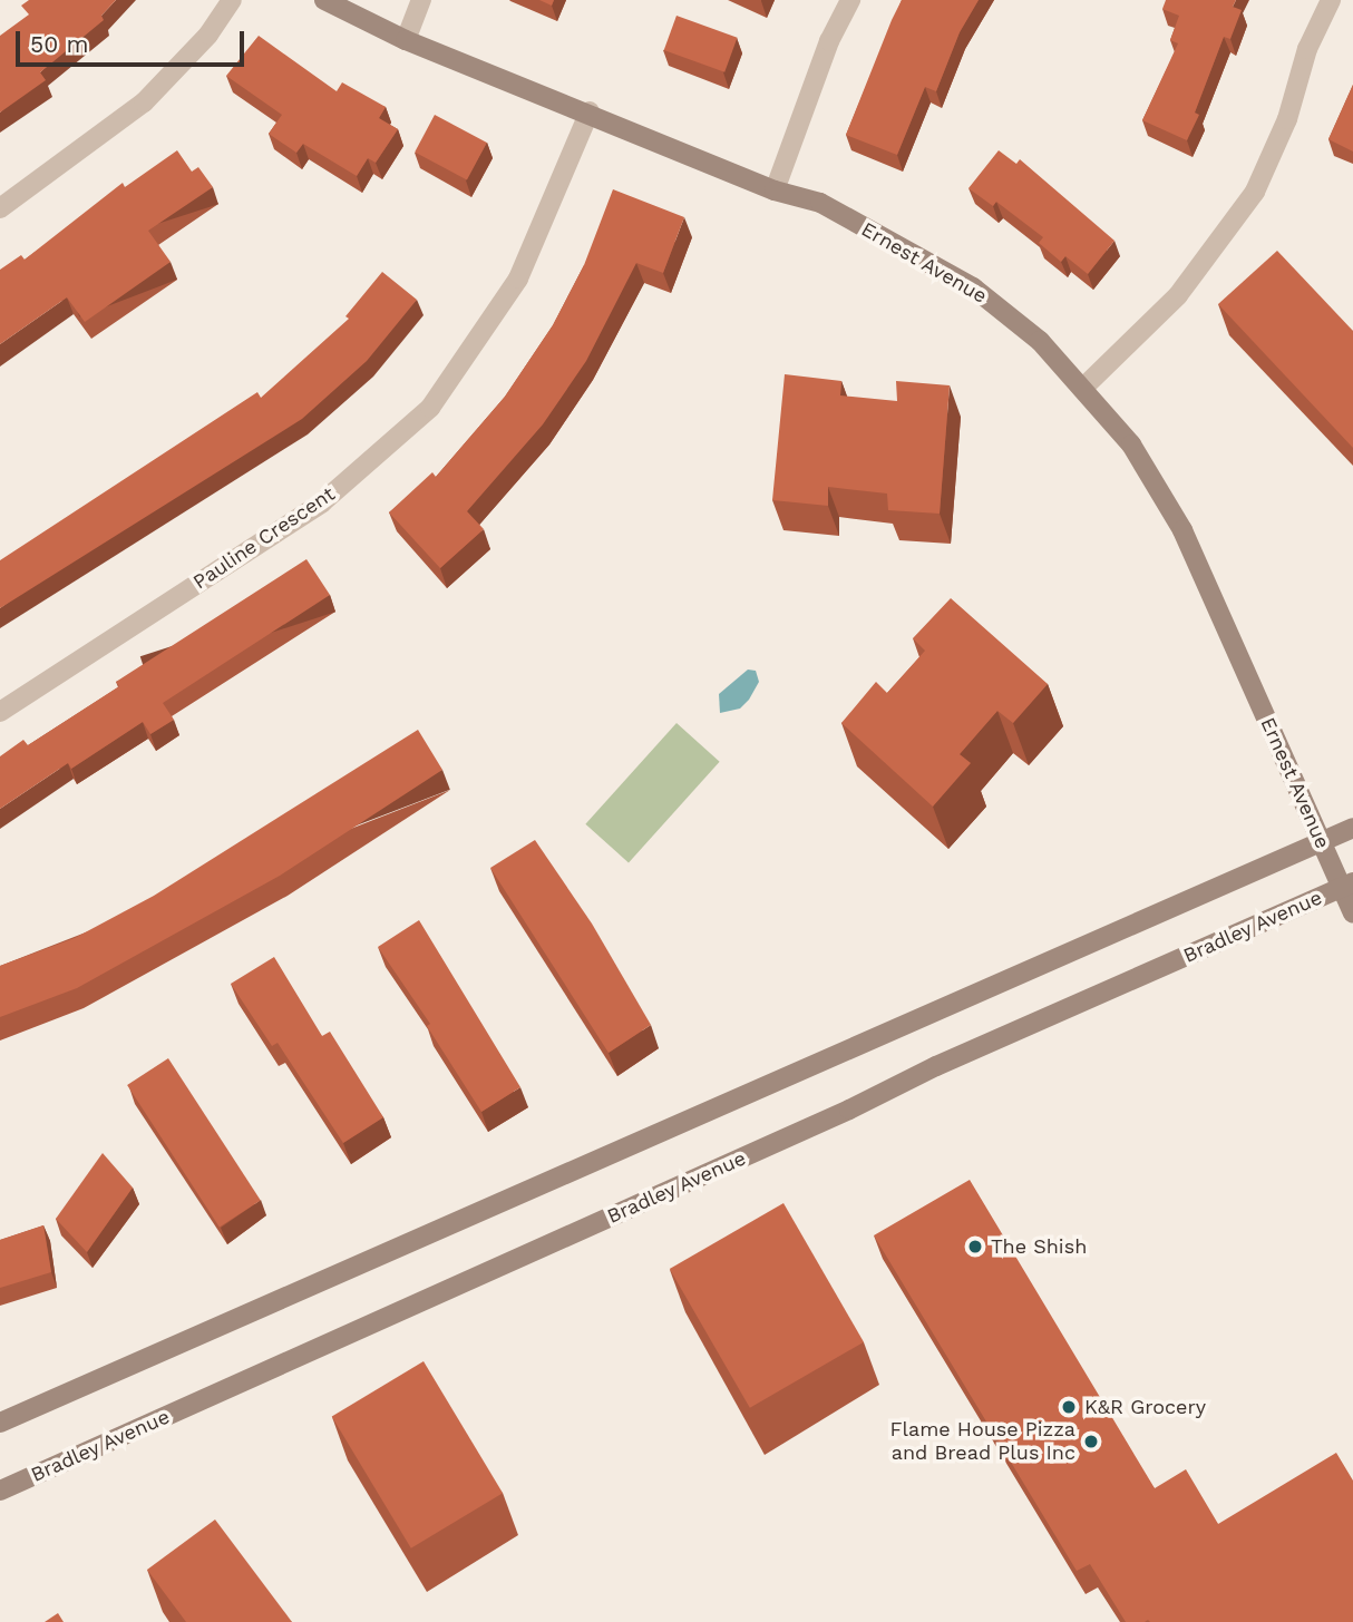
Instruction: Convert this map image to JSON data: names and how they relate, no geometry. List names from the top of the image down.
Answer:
{
  "streets": {
    "main road": ["Ernest Avenue", "Bradley Avenue"],
    "street": ["Pauline Crescent"]
  },
  "crossings": [
    ["Ernest Avenue", "Pauline Crescent"],
    ["Ernest Avenue", "Bradley Avenue"]
  ],
  "places": ["The Shish", "K&R Grocery", "Flame House Pizza and Bread Plus Inc"],
  "scale_bar": "50 m"
}
